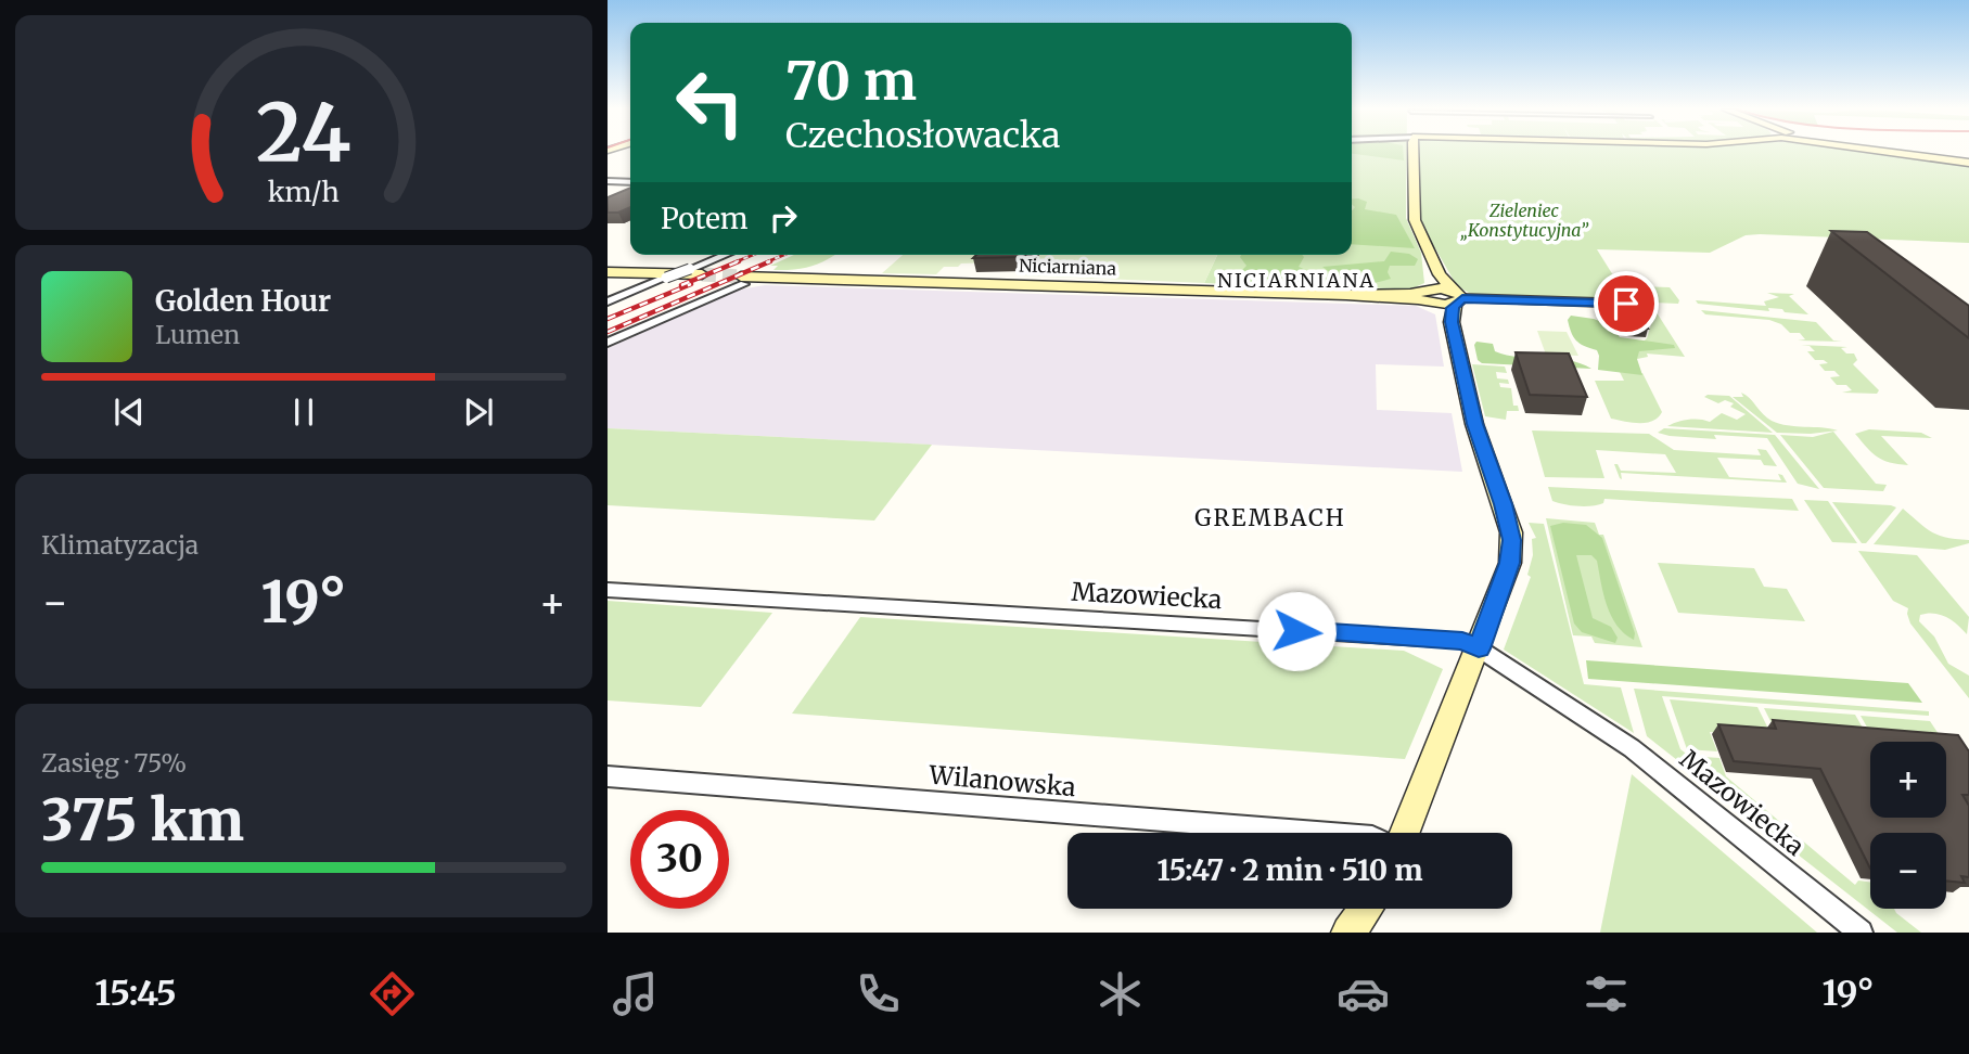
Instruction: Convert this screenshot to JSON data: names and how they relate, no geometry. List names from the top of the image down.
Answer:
{
  "streets": {
    "street": ["Niciarniana", "Mazowiecka", "Wilanowska"]
  },
  "districts": ["NICIARNIANA", "GREMBACH"],
  "parks": ["Zieleniec „Konstytucyjna”"],
  "page": {
    "turn": ["70 m", "Czechosłowacka"],
    "then": "Potem",
    "song": ["Golden Hour", "Lumen"],
    "tile": [
      "Klimatyzacja",
      ["Zasięg · 75%", "375 km"]
    ],
    "heat": ["−", "19°", "+"],
    "map_buttons": ["+", "−"],
    "limit": "30",
    "trip": "15:47 · 2 min · 510 m",
    "tabs": ["15:45", "19°"],
    "gauge": ["24", "km/h"]
  }
}
